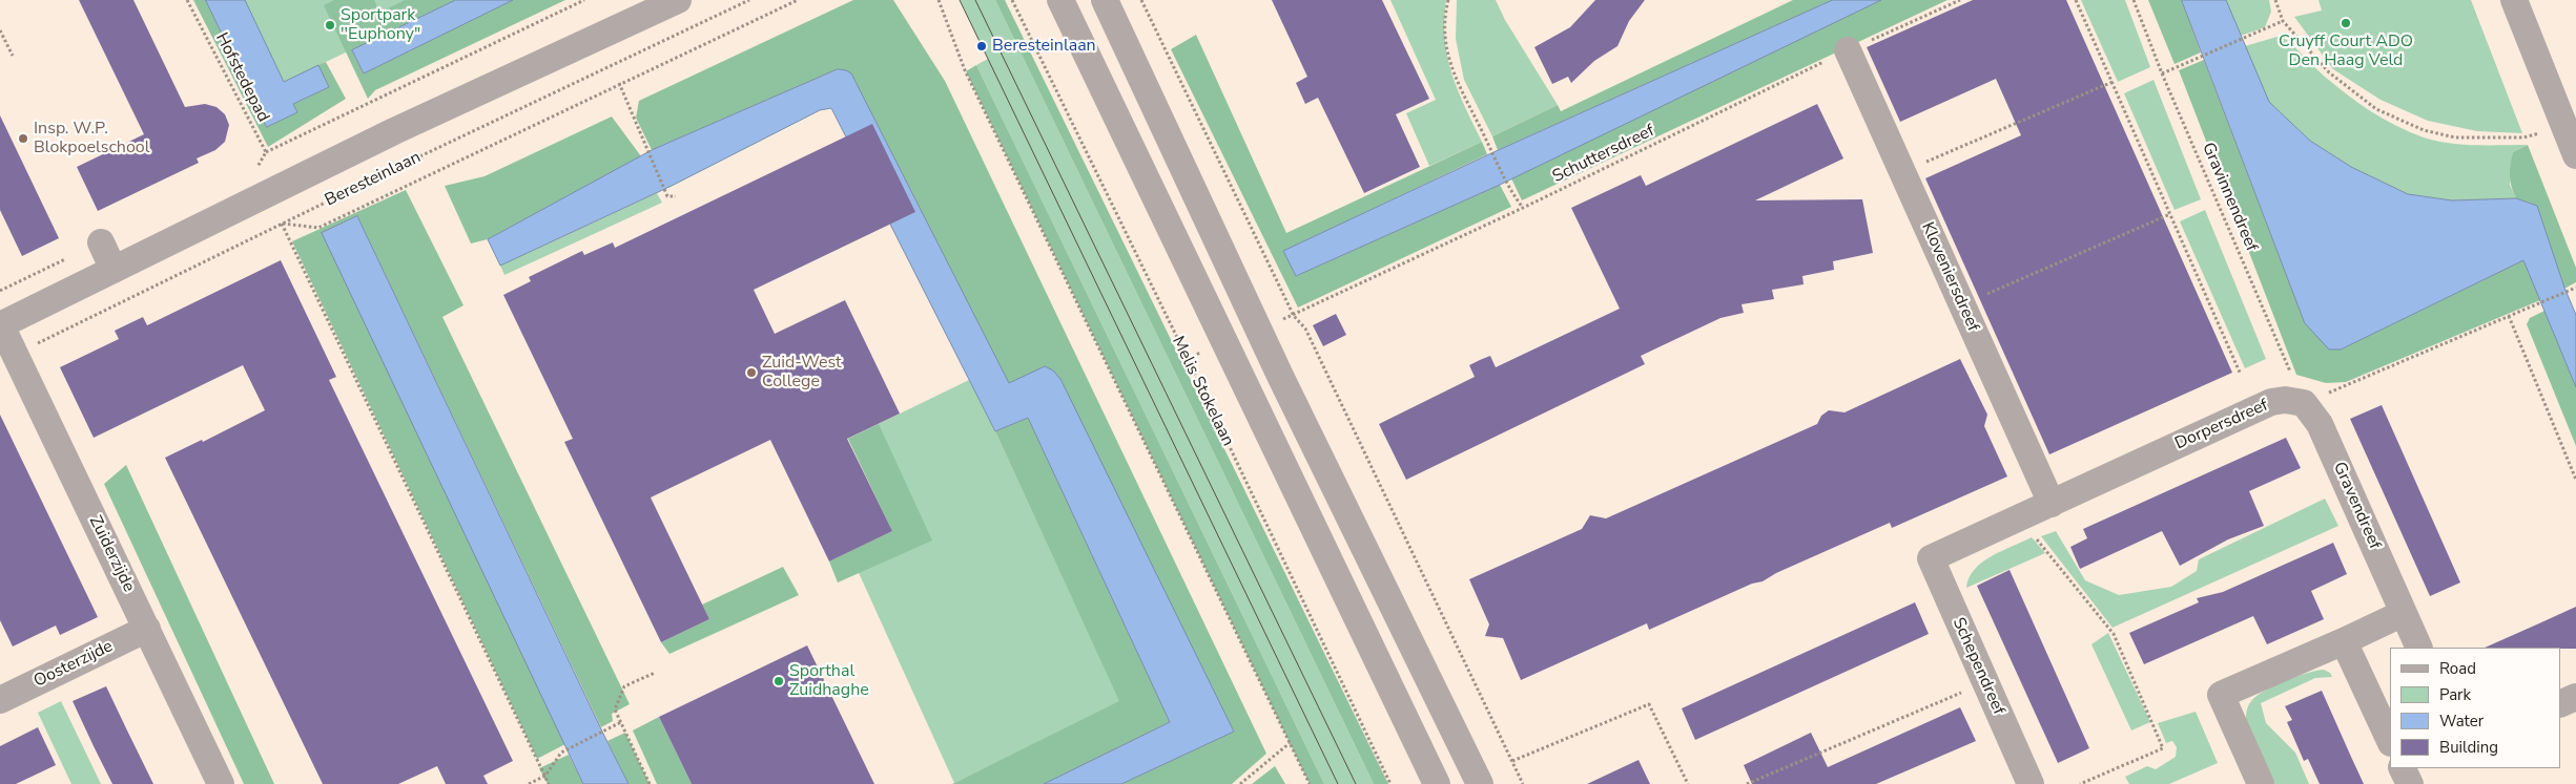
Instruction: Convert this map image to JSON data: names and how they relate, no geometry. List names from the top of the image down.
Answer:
{
  "streets": {
    "street": [
      "Beresteinlaan",
      "Kloveniersdreef",
      "Dorpersdreef",
      "Gravendreef",
      "Zuiderzijde",
      "Oosterzijde",
      "Schependreef"
    ],
    "path": [
      "Hofstedepad",
      "Schuttersdreef",
      "Gravinnendreef",
      "Melis Stokelaan"
    ]
  },
  "crossings": [
    ["Schuttersdreef", "Kloveniersdreef"],
    ["Beresteinlaan", "Zuiderzijde"],
    ["Gravinnendreef", "Dorpersdreef"],
    ["Gravinnendreef", "Gravendreef"],
    ["Kloveniersdreef", "Dorpersdreef"],
    ["Dorpersdreef", "Gravendreef"],
    ["Dorpersdreef", "Schependreef"],
    ["Zuiderzijde", "Oosterzijde"]
  ],
  "places": [
    "Cruyff Court ADO Den Haag Veld",
    "Sportpark ''Euphony\"",
    "Beresteinlaan",
    "Insp. W.P. Blokpoelschool",
    "Zuid-West College",
    "Sporthal Zuidhaghe"
  ],
  "legend": [
    "Road",
    "Park",
    "Water",
    "Building"
  ]
}
